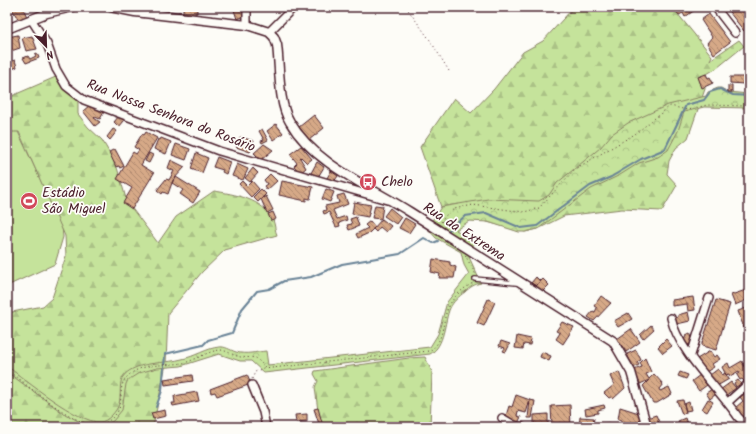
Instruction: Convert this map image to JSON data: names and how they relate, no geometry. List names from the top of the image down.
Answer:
{
  "streets": {
    "street": ["Rua Nossa Senhora do Rosário", "Rua da Extrema"]
  },
  "crossings": [
    ["Rua Nossa Senhora do Rosário", "Rua da Extrema"]
  ],
  "places": {
    "bus stop": ["Chelo"],
    "sports": ["Estádio São Miguel"]
  },
  "north": "bottom right"
}
